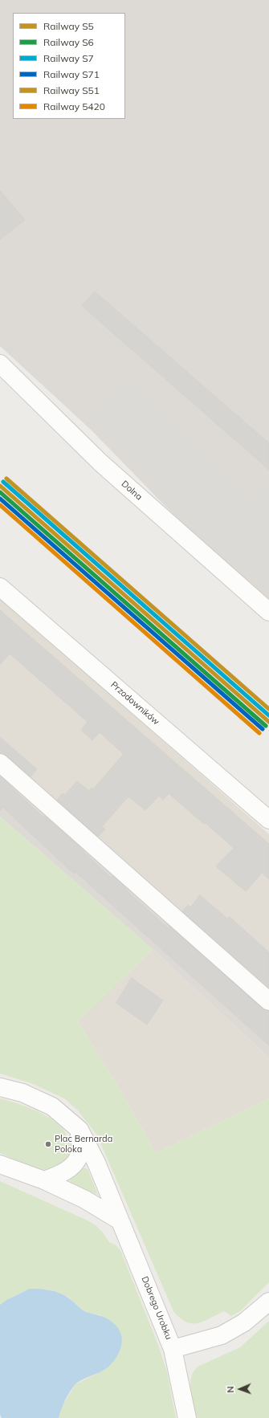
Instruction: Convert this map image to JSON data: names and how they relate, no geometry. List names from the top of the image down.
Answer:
{
  "streets": {
    "street": ["Dolna", "Przodowników", "Dobrego Urobku"]
  },
  "places": ["Plac Bernarda Poloka"],
  "lines": [
    "rail line S51",
    "rail line S7",
    "rail line S5",
    "rail line S6",
    "rail line S71",
    "rail line 5420"
  ],
  "legend": [
    "Railway S5",
    "Railway S6",
    "Railway S7",
    "Railway S71",
    "Railway S51",
    "Railway 5420"
  ],
  "north": "left"
}
